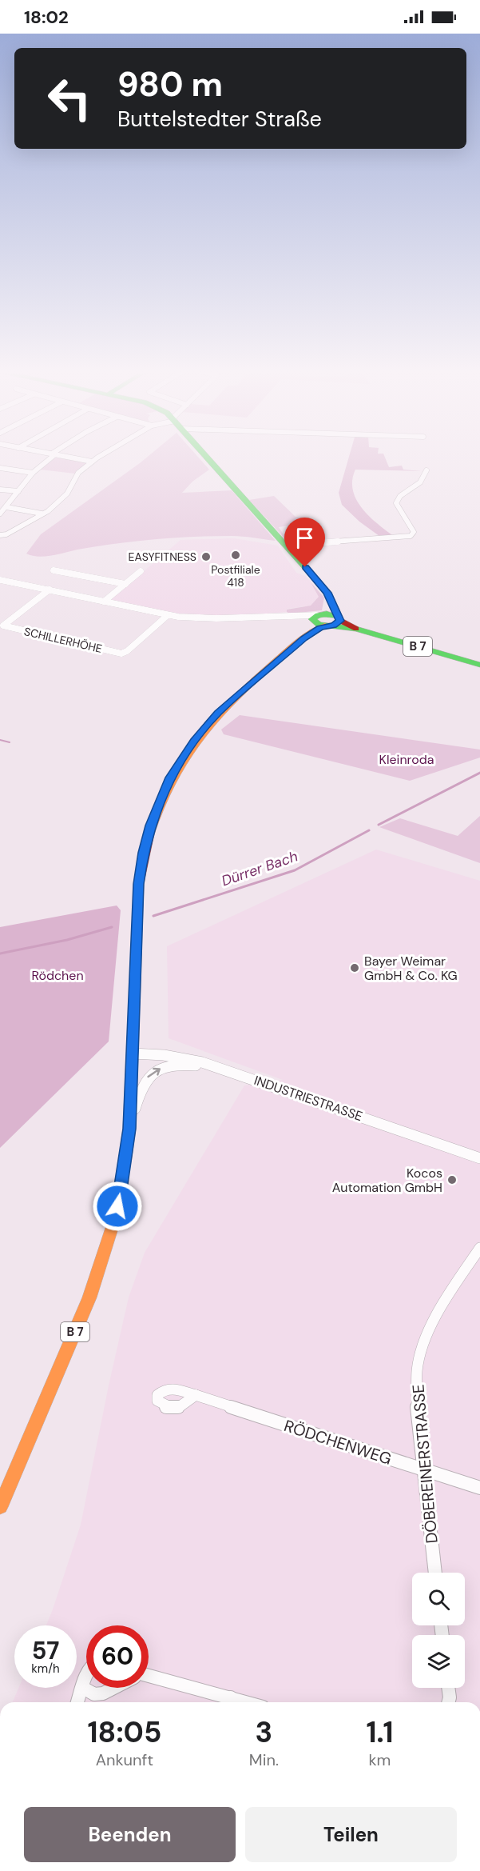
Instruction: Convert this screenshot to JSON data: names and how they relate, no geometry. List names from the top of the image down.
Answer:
{
  "streets": {
    "main road": ["B 7"],
    "street": [
      "SCHILLERHÖHE",
      "INDUSTRIESTRASSE",
      "RÖDCHENWEG",
      "DÖBEREINERSTRASSE"
    ]
  },
  "crossings": [
    ["B 7", "INDUSTRIESTRASSE"],
    ["RÖDCHENWEG", "DÖBEREINERSTRASSE"]
  ],
  "water": ["Dürrer Bach"],
  "parks": ["Kleinroda", "Rödchen"],
  "places": [
    "Postfiliale 418",
    "EASYFITNESS",
    "Bayer Weimar GmbH & Co. KG",
    "Kocos Automation GmbH"
  ],
  "page": {
    "status": "18:02",
    "turn": ["980 m", "Buttelstedter Straße"],
    "speed": "57 km/h",
    "limit": "60",
    "eta": [
      "18:05",
      "Ankunft",
      "3",
      "Min.",
      "1.1",
      "km"
    ],
    "buttons": ["Beenden", "Teilen"]
  }
}
